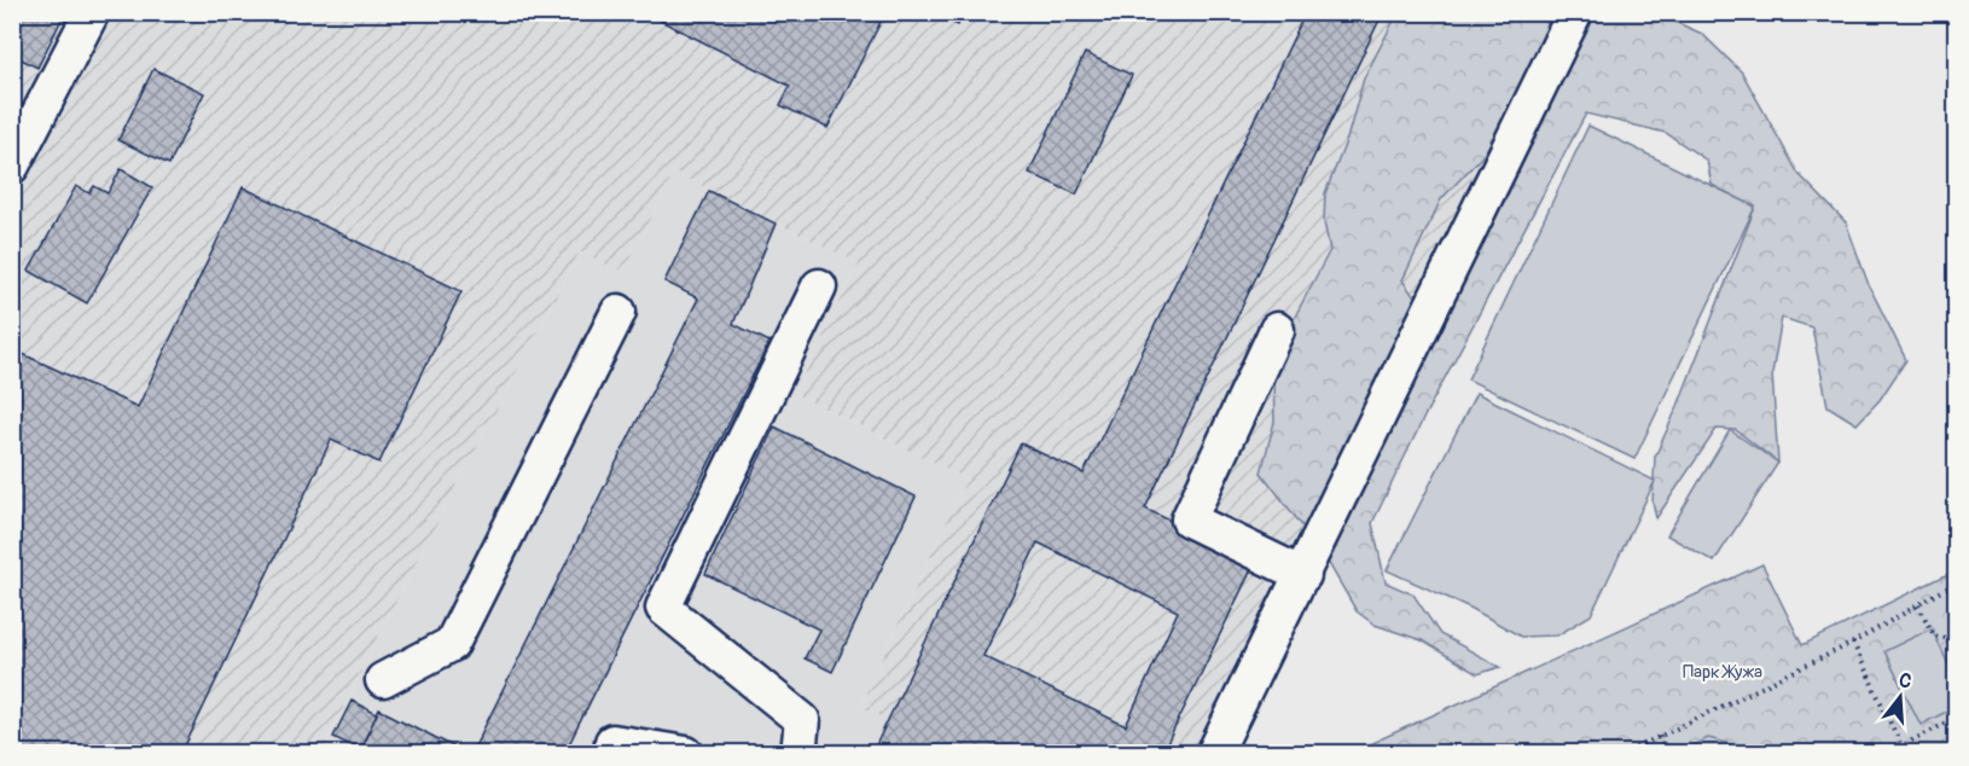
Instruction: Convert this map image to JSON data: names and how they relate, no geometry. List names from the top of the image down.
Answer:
{
  "parks": ["Парк Жужа"],
  "north": "top"
}
